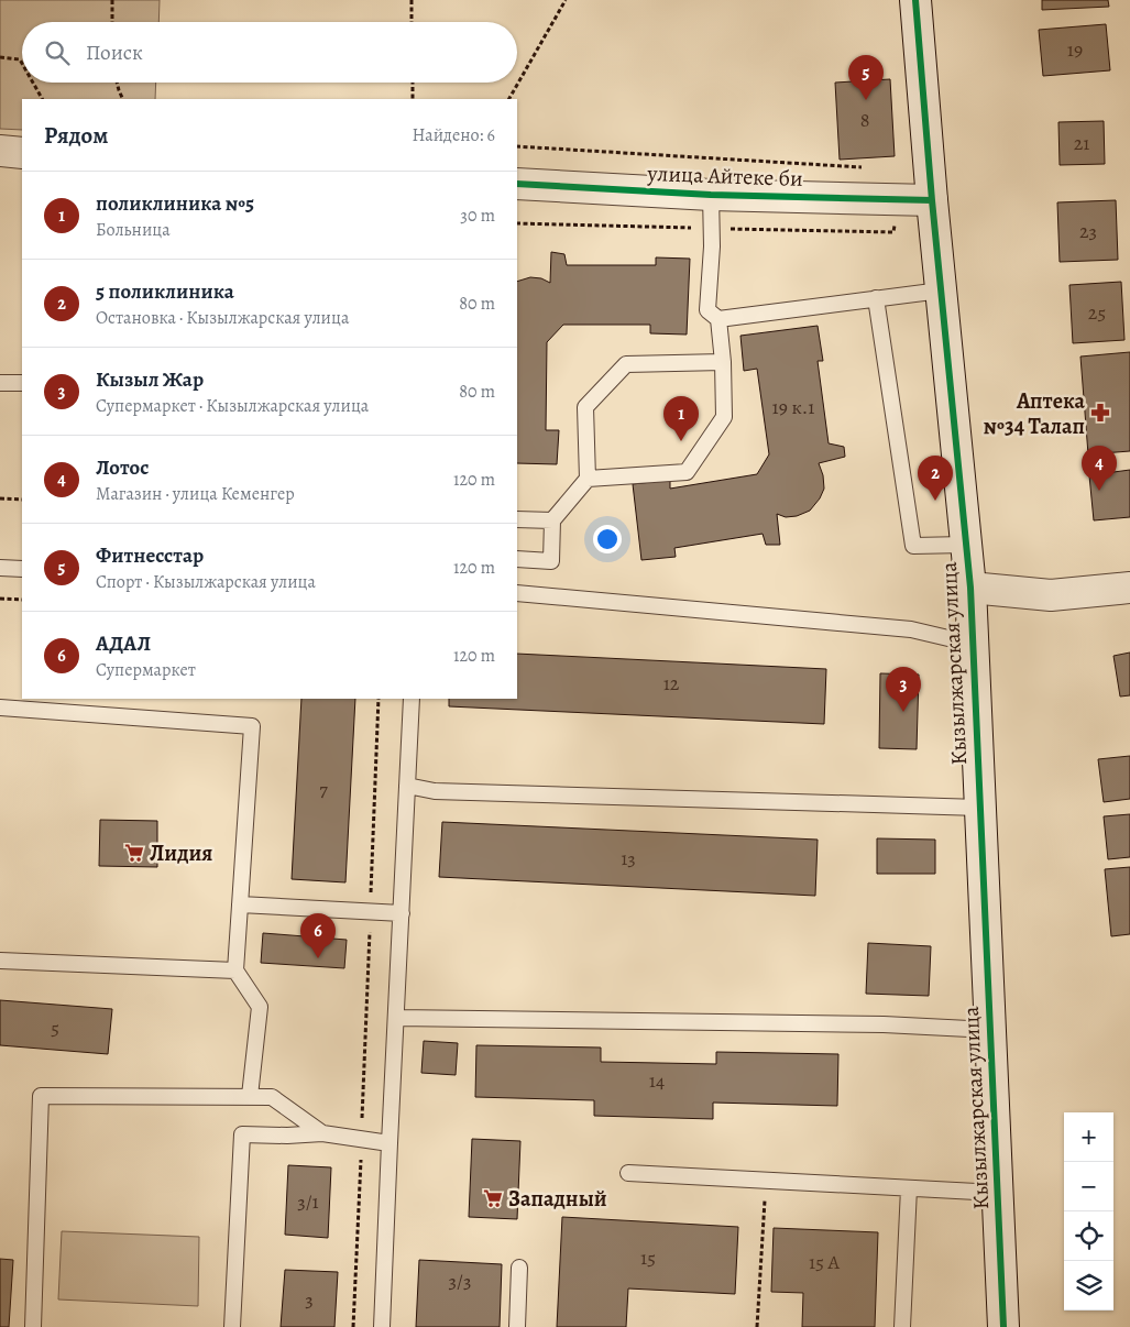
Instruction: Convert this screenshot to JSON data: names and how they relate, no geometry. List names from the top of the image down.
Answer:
{
  "streets": {
    "street": ["улица Айтеке би", "Кызылжарская улица"]
  },
  "crossings": [
    ["улица Айтеке би", "Кызылжарская улица"]
  ],
  "places": {
    "pharmacy": ["Аптека №34 Талап"],
    "supermarket": ["Лидия", "Западный"]
  },
  "house_numbers": [
    "19",
    "8",
    "21",
    "23",
    "25",
    "19 к.1",
    "12",
    "7",
    "13",
    "5",
    "14",
    "3/1",
    "15",
    "15 А",
    "3/3",
    "3"
  ],
  "page": {
    "search": "Поиск",
    "pins": [
      "5",
      "1",
      "4",
      "2",
      "3",
      "6"
    ],
    "heading": ["Рядом", "Найдено: 6"],
    "list": [
      {
        "mark": "1",
        "name": "поликлиника №5",
        "note": "Больница",
        "value": "30 m"
      },
      {
        "mark": "2",
        "name": "5 поликлиника",
        "note": "Остановка · Кызылжарская улица",
        "value": "80 m"
      },
      {
        "mark": "3",
        "name": "Кызыл Жар",
        "note": "Супермаркет · Кызылжарская улица",
        "value": "80 m"
      },
      {
        "mark": "4",
        "name": "Лотос",
        "note": "Магазин · улица Кеменгер",
        "value": "120 m"
      },
      {
        "mark": "5",
        "name": "Фитнесстар",
        "note": "Спорт · Кызылжарская улица",
        "value": "120 m"
      },
      {
        "mark": "6",
        "name": "АДАЛ",
        "note": "Супермаркет",
        "value": "120 m"
      }
    ],
    "map_buttons": ["+", "−"]
  }
}
